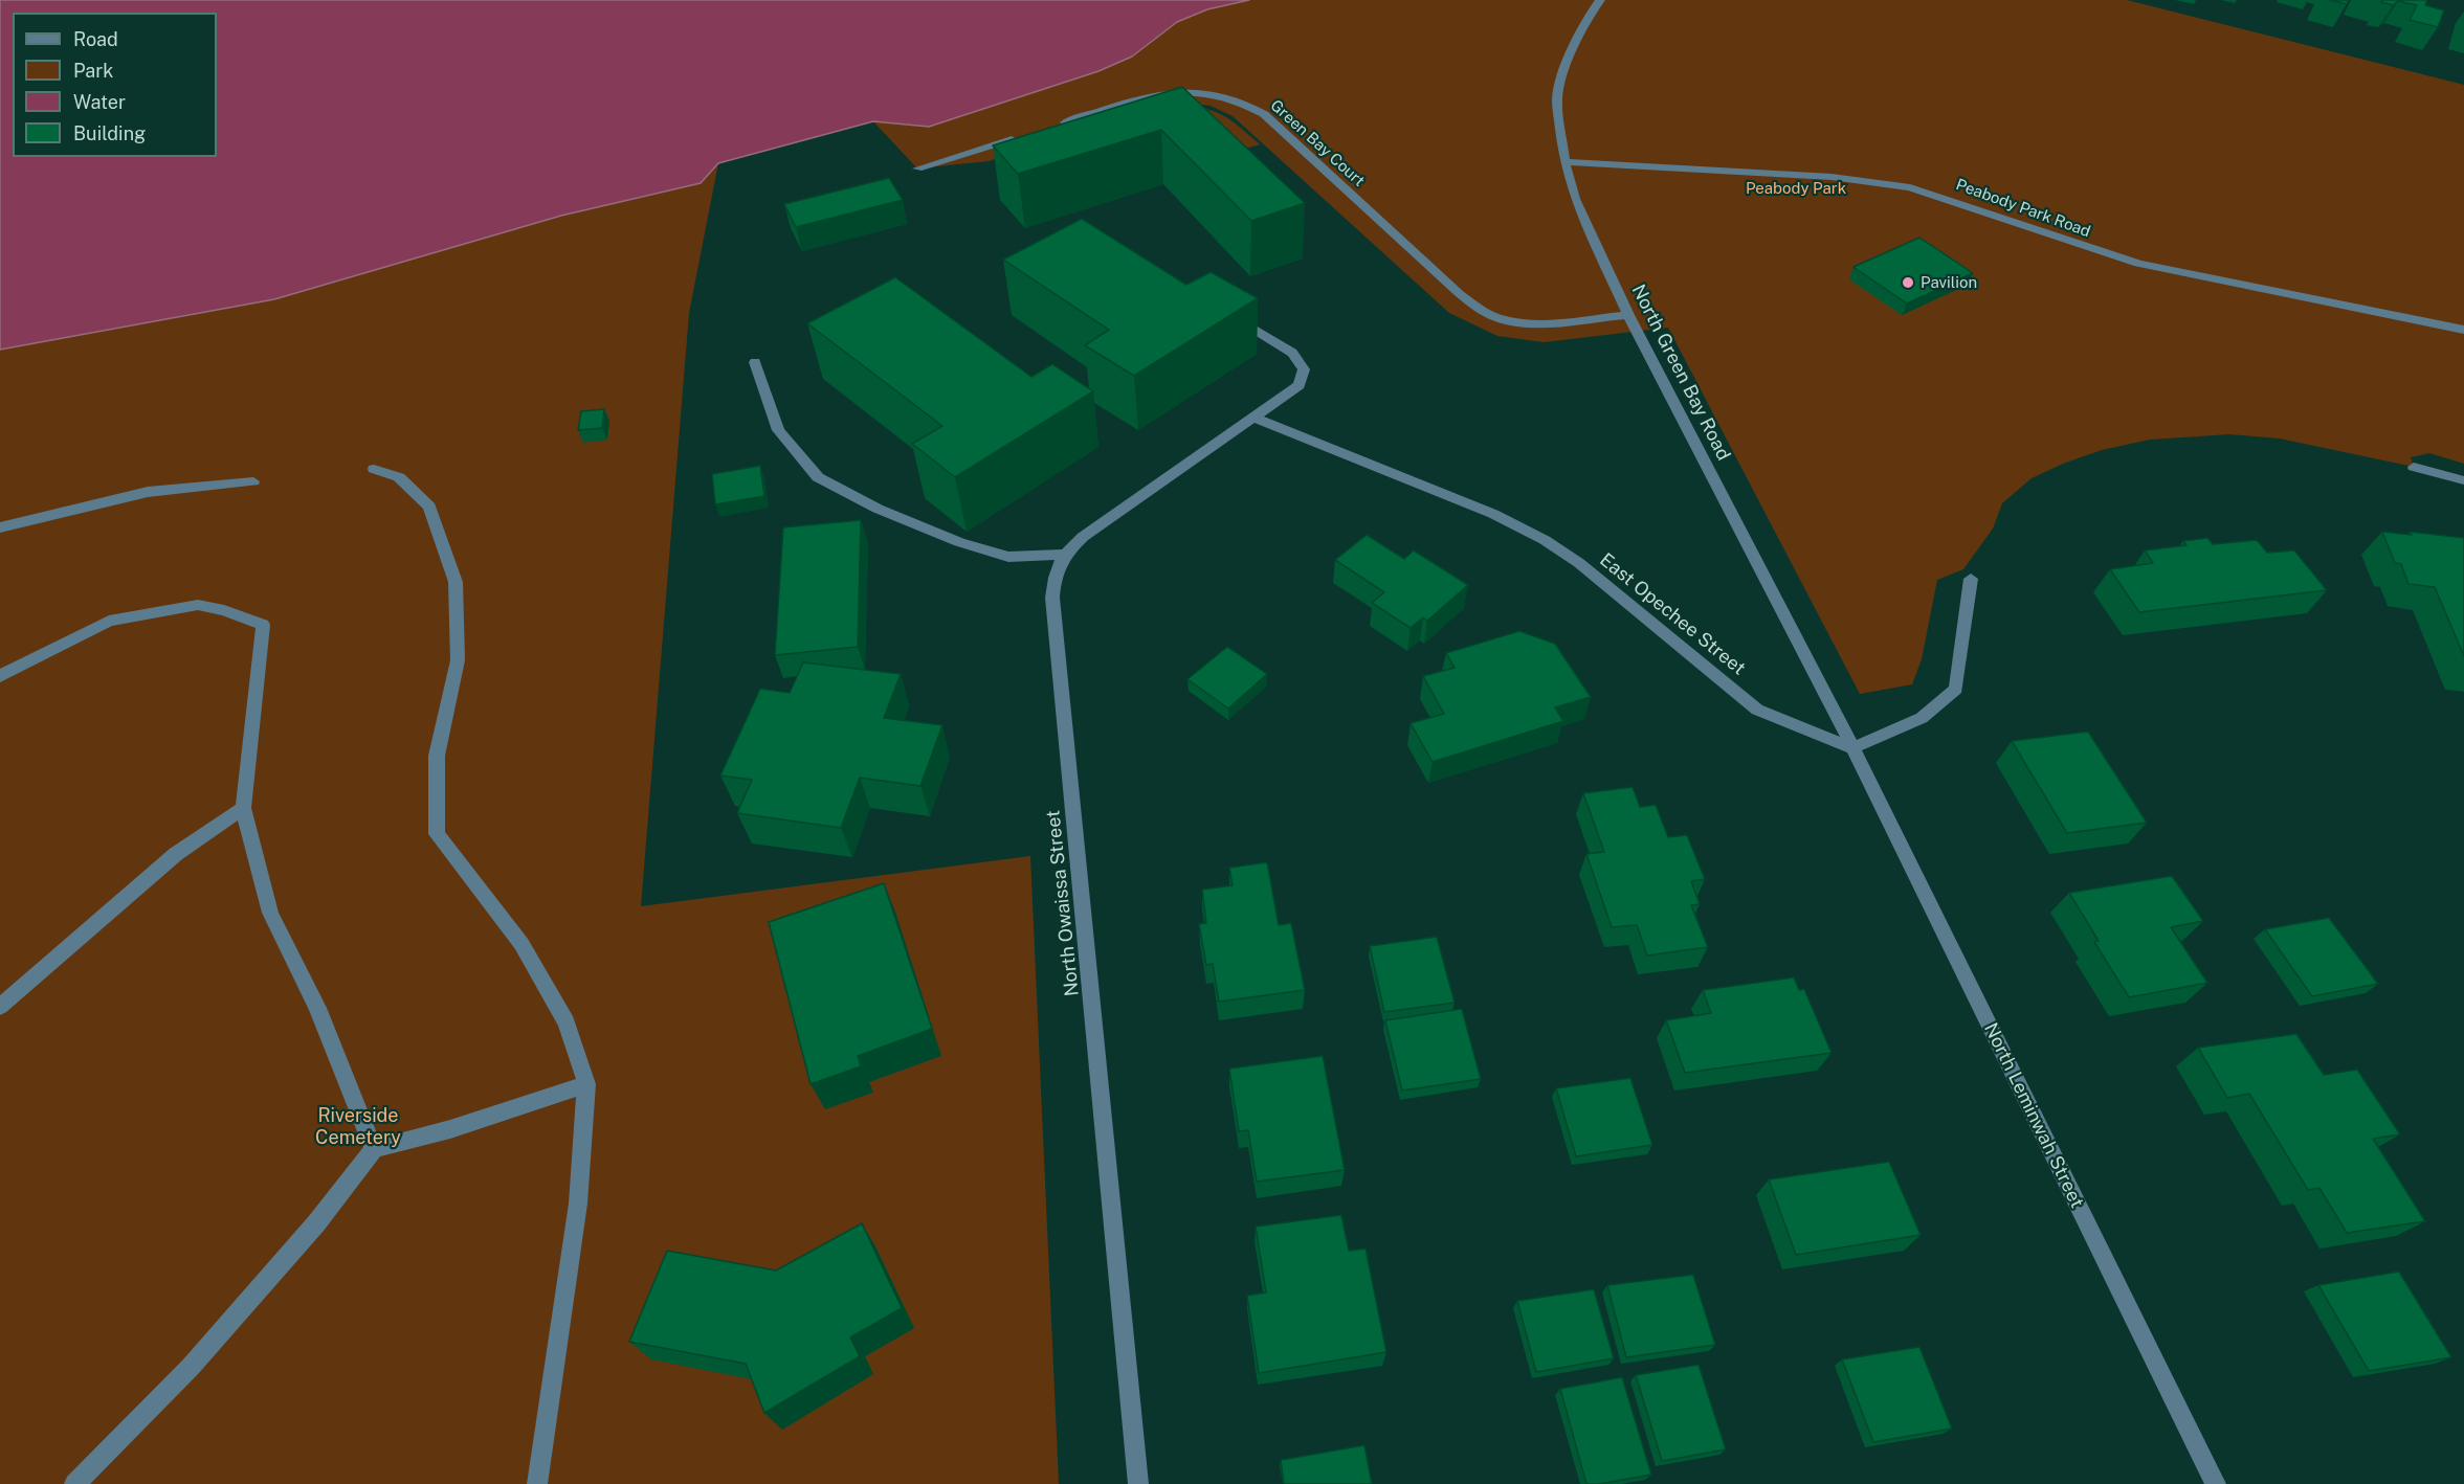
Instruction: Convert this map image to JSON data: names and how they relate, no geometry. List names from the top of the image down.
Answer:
{
  "streets": {
    "street": [
      "Green Bay Court",
      "Peabody Park Road",
      "North Green Bay Road",
      "East Opechee Street",
      "North Owaissa Street",
      "North Leminwah Street"
    ]
  },
  "crossings": [
    ["Green Bay Court", "North Green Bay Road"],
    ["Peabody Park Road", "North Green Bay Road"],
    ["North Green Bay Road", "East Opechee Street"],
    ["North Green Bay Road", "North Leminwah Street"],
    ["East Opechee Street", "North Owaissa Street"],
    ["East Opechee Street", "North Leminwah Street"]
  ],
  "parks": ["Peabody Park", "Riverside Cemetery"],
  "places": ["Pavilion"],
  "legend": [
    "Road",
    "Park",
    "Water",
    "Building"
  ]
}
